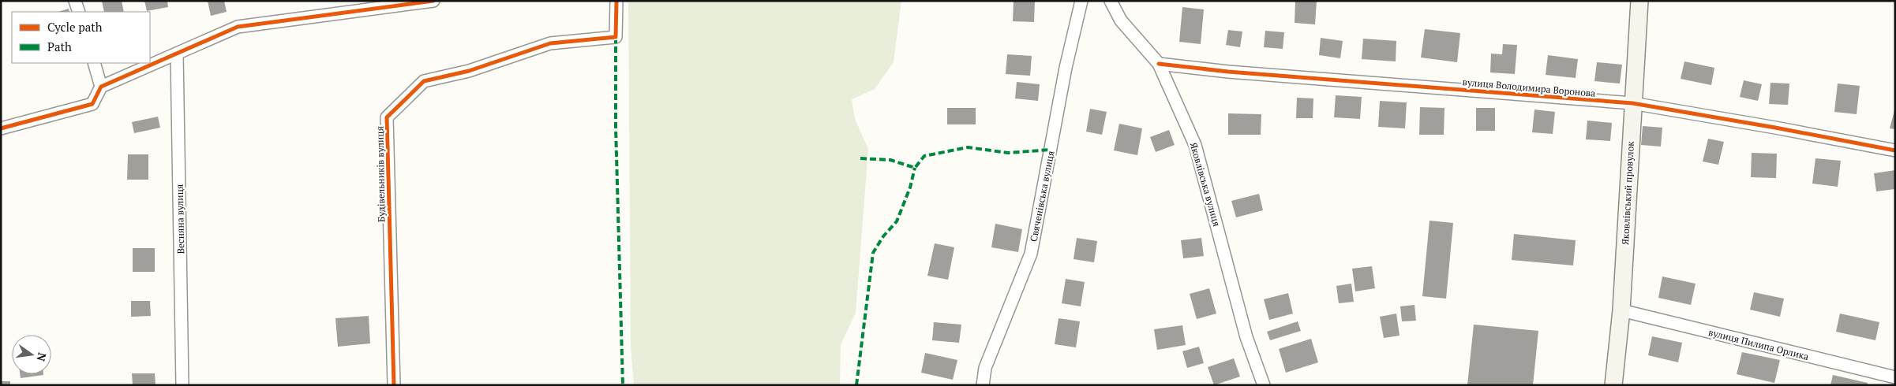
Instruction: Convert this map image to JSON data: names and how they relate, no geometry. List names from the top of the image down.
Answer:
{
  "streets": {
    "street": [
      "вулиця Володимира Воронова",
      "Будівельників вулиця",
      "Яковлівська вулиця",
      "Яковлівський провулок",
      "Свяченівська вулиця",
      "Весняна вулиця",
      "вулиця Пилипа Орлика"
    ]
  },
  "crossings": [
    ["вулиця Володимира Воронова", "Яковлівська вулиця"],
    ["вулиця Володимира Воронова", "Яковлівський провулок"],
    ["Яковлівський провулок", "вулиця Пилипа Орлика"]
  ],
  "legend": ["Cycle path", "Path"],
  "north": "right"
}
